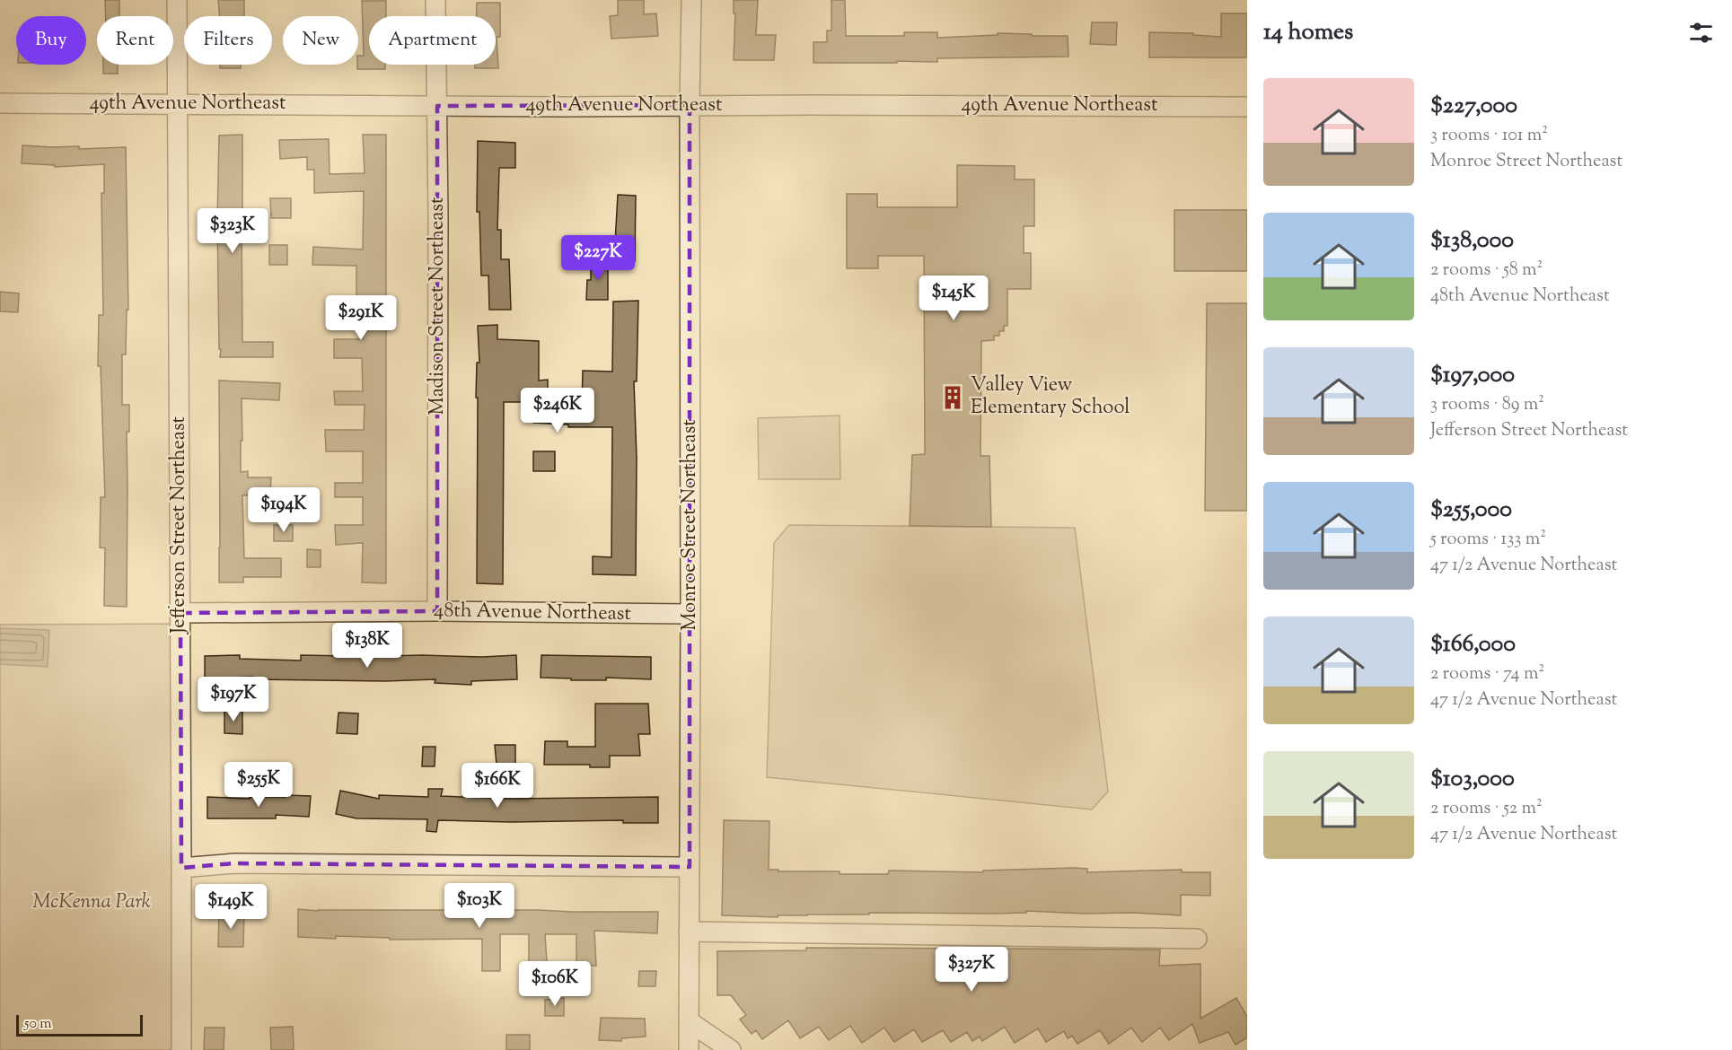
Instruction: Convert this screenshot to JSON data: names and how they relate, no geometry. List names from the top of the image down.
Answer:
{
  "streets": {
    "street": [
      "49th Avenue Northeast",
      "Madison Street Northeast",
      "Jefferson Street Northeast",
      "Monroe Street Northeast",
      "48th Avenue Northeast"
    ]
  },
  "crossings": [
    ["49th Avenue Northeast", "Madison Street Northeast"],
    ["49th Avenue Northeast", "Jefferson Street Northeast"],
    ["49th Avenue Northeast", "Monroe Street Northeast"],
    ["Madison Street Northeast", "48th Avenue Northeast"],
    ["Jefferson Street Northeast", "48th Avenue Northeast"],
    ["Monroe Street Northeast", "48th Avenue Northeast"]
  ],
  "parks": ["McKenna Park"],
  "places": {
    "building": ["Valley View Elementary School"]
  },
  "scale_bar": "50 m",
  "page": {
    "heading": "14 homes",
    "chip": [
      "Buy",
      "Rent",
      "Filters",
      "New",
      "Apartment"
    ],
    "list": [
      {
        "name": "$227,000",
        "note": "3 rooms · 101 m² · Monroe Street Northeast"
      },
      {
        "name": "$138,000",
        "note": "2 rooms · 58 m² · 48th Avenue Northeast"
      },
      {
        "name": "$197,000",
        "note": "3 rooms · 89 m² · Jefferson Street Northeast"
      },
      {
        "name": "$255,000",
        "note": "5 rooms · 133 m² · 47 1/2 Avenue Northeast"
      },
      {
        "name": "$166,000",
        "note": "2 rooms · 74 m² · 47 1/2 Avenue Northeast"
      },
      {
        "name": "$103,000",
        "note": "2 rooms · 52 m² · 47 1/2 Avenue Northeast"
      }
    ],
    "price": [
      "$323K",
      "$227K",
      "$145K",
      "$291K",
      "$246K",
      "$194K",
      "$138K",
      "$197K",
      "$255K",
      "$166K",
      "$103K",
      "$149K",
      "$327K",
      "$106K"
    ],
    "scale": "50 m"
  }
}
